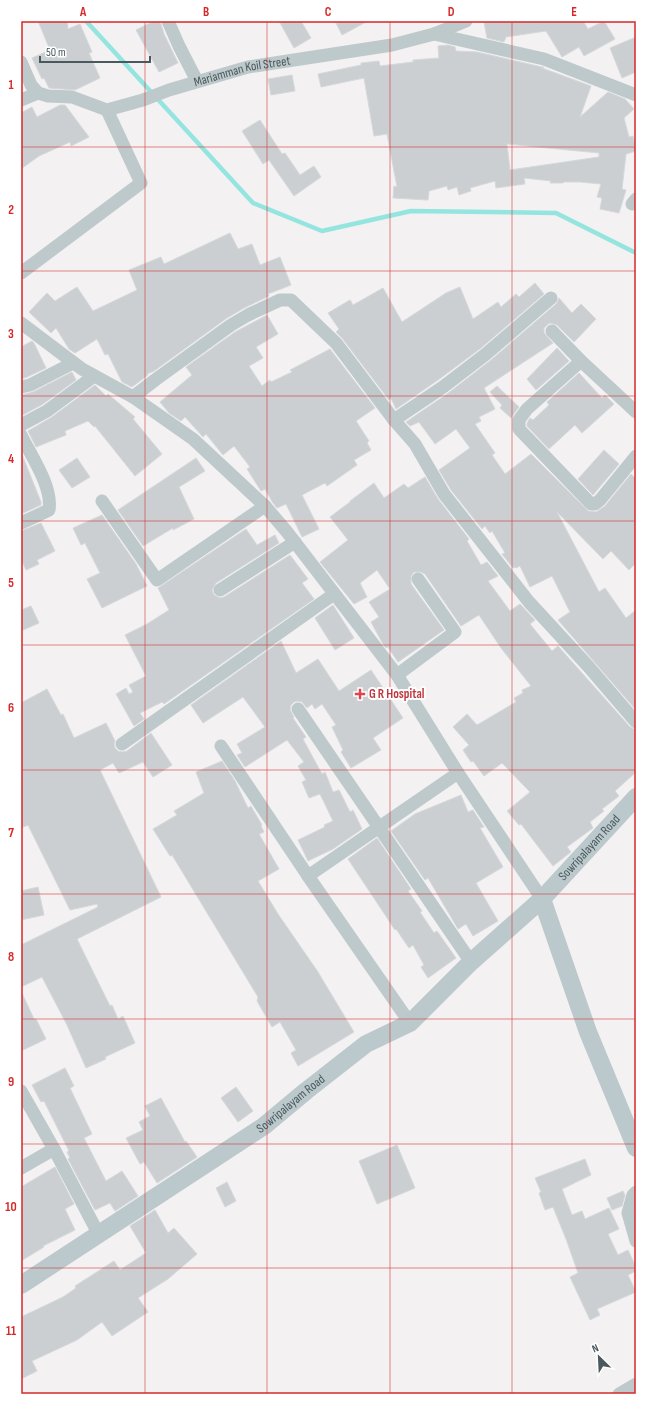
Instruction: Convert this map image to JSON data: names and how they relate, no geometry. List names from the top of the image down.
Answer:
{
  "streets": {
    "street": ["Mariamman Koil Street", "Sowripalayam Road"]
  },
  "places": {
    "health": ["G R Hospital"]
  },
  "scale_bar": "50 m",
  "north": "top left",
  "grid": {
    "columns": [
      "A",
      "B",
      "C",
      "D",
      "E"
    ],
    "rows": [
      "1",
      "2",
      "3",
      "4",
      "5",
      "6",
      "7",
      "8",
      "9",
      "10",
      "11"
    ]
  }
}
